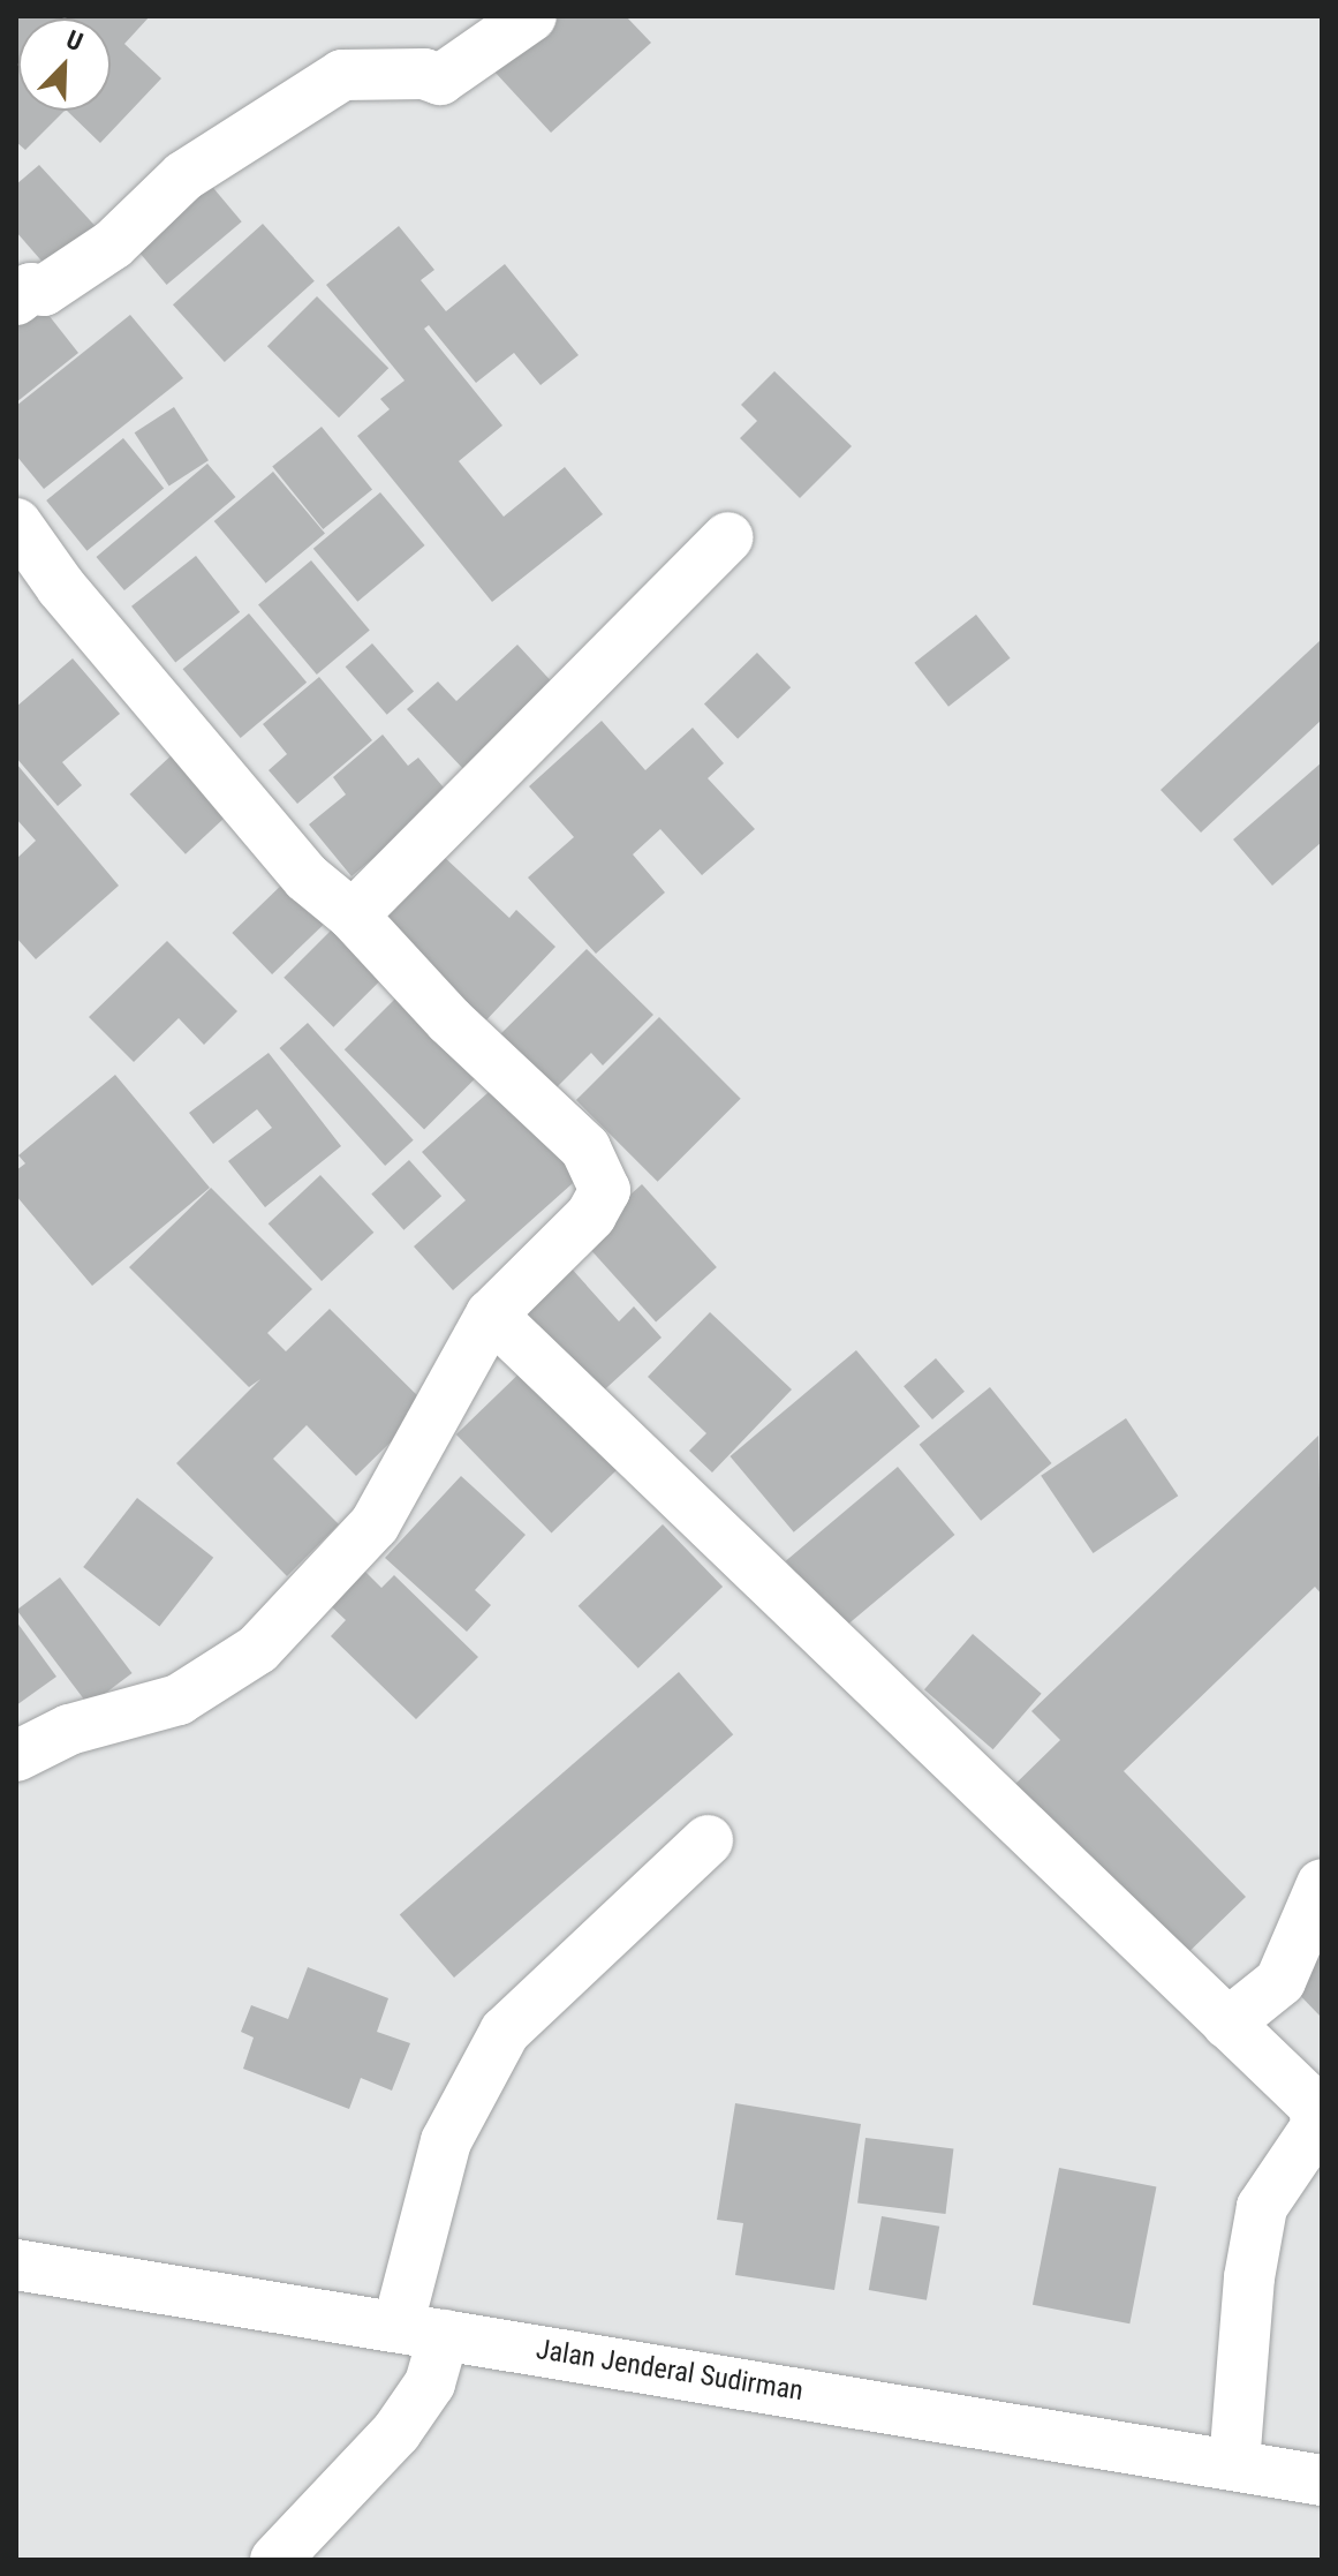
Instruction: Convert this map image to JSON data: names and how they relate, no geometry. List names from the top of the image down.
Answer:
{
  "streets": {
    "street": ["Jalan Jenderal Sudirman"]
  },
  "north": "top right"
}
